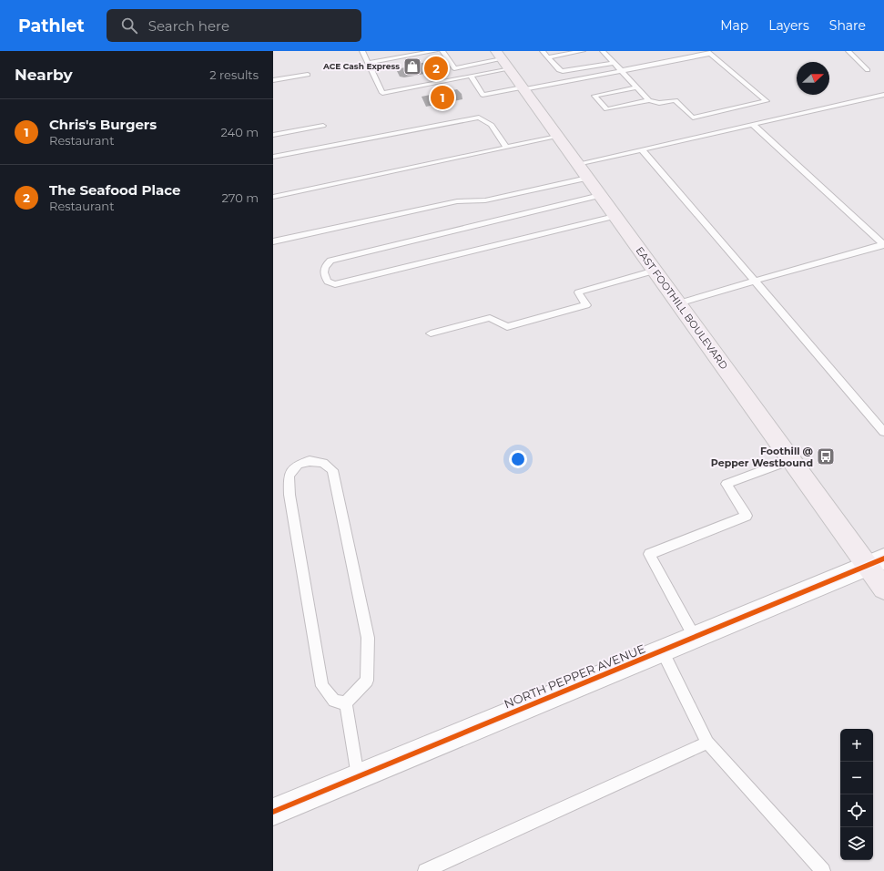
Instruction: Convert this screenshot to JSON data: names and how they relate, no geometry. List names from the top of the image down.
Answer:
{
  "streets": {
    "main road": ["EAST FOOTHILL BOULEVARD", "NORTH PEPPER AVENUE"]
  },
  "crossings": [
    ["EAST FOOTHILL BOULEVARD", "NORTH PEPPER AVENUE"]
  ],
  "places": {
    "shop": ["ACE Cash Express"],
    "bus stop": ["Foothill @ Pepper Westbound"]
  },
  "north": "right",
  "page": {
    "header": "Pathlet",
    "search": "Search here",
    "nav": ["Map", "Layers", "Share"],
    "heading": ["Nearby", "2 results"],
    "pins": ["2", "1"],
    "list": [
      {
        "mark": "1",
        "name": "Chris's Burgers",
        "note": "Restaurant",
        "value": "240 m"
      },
      {
        "mark": "2",
        "name": "The Seafood Place",
        "note": "Restaurant",
        "value": "270 m"
      }
    ],
    "map_buttons": ["+", "−"]
  }
}
